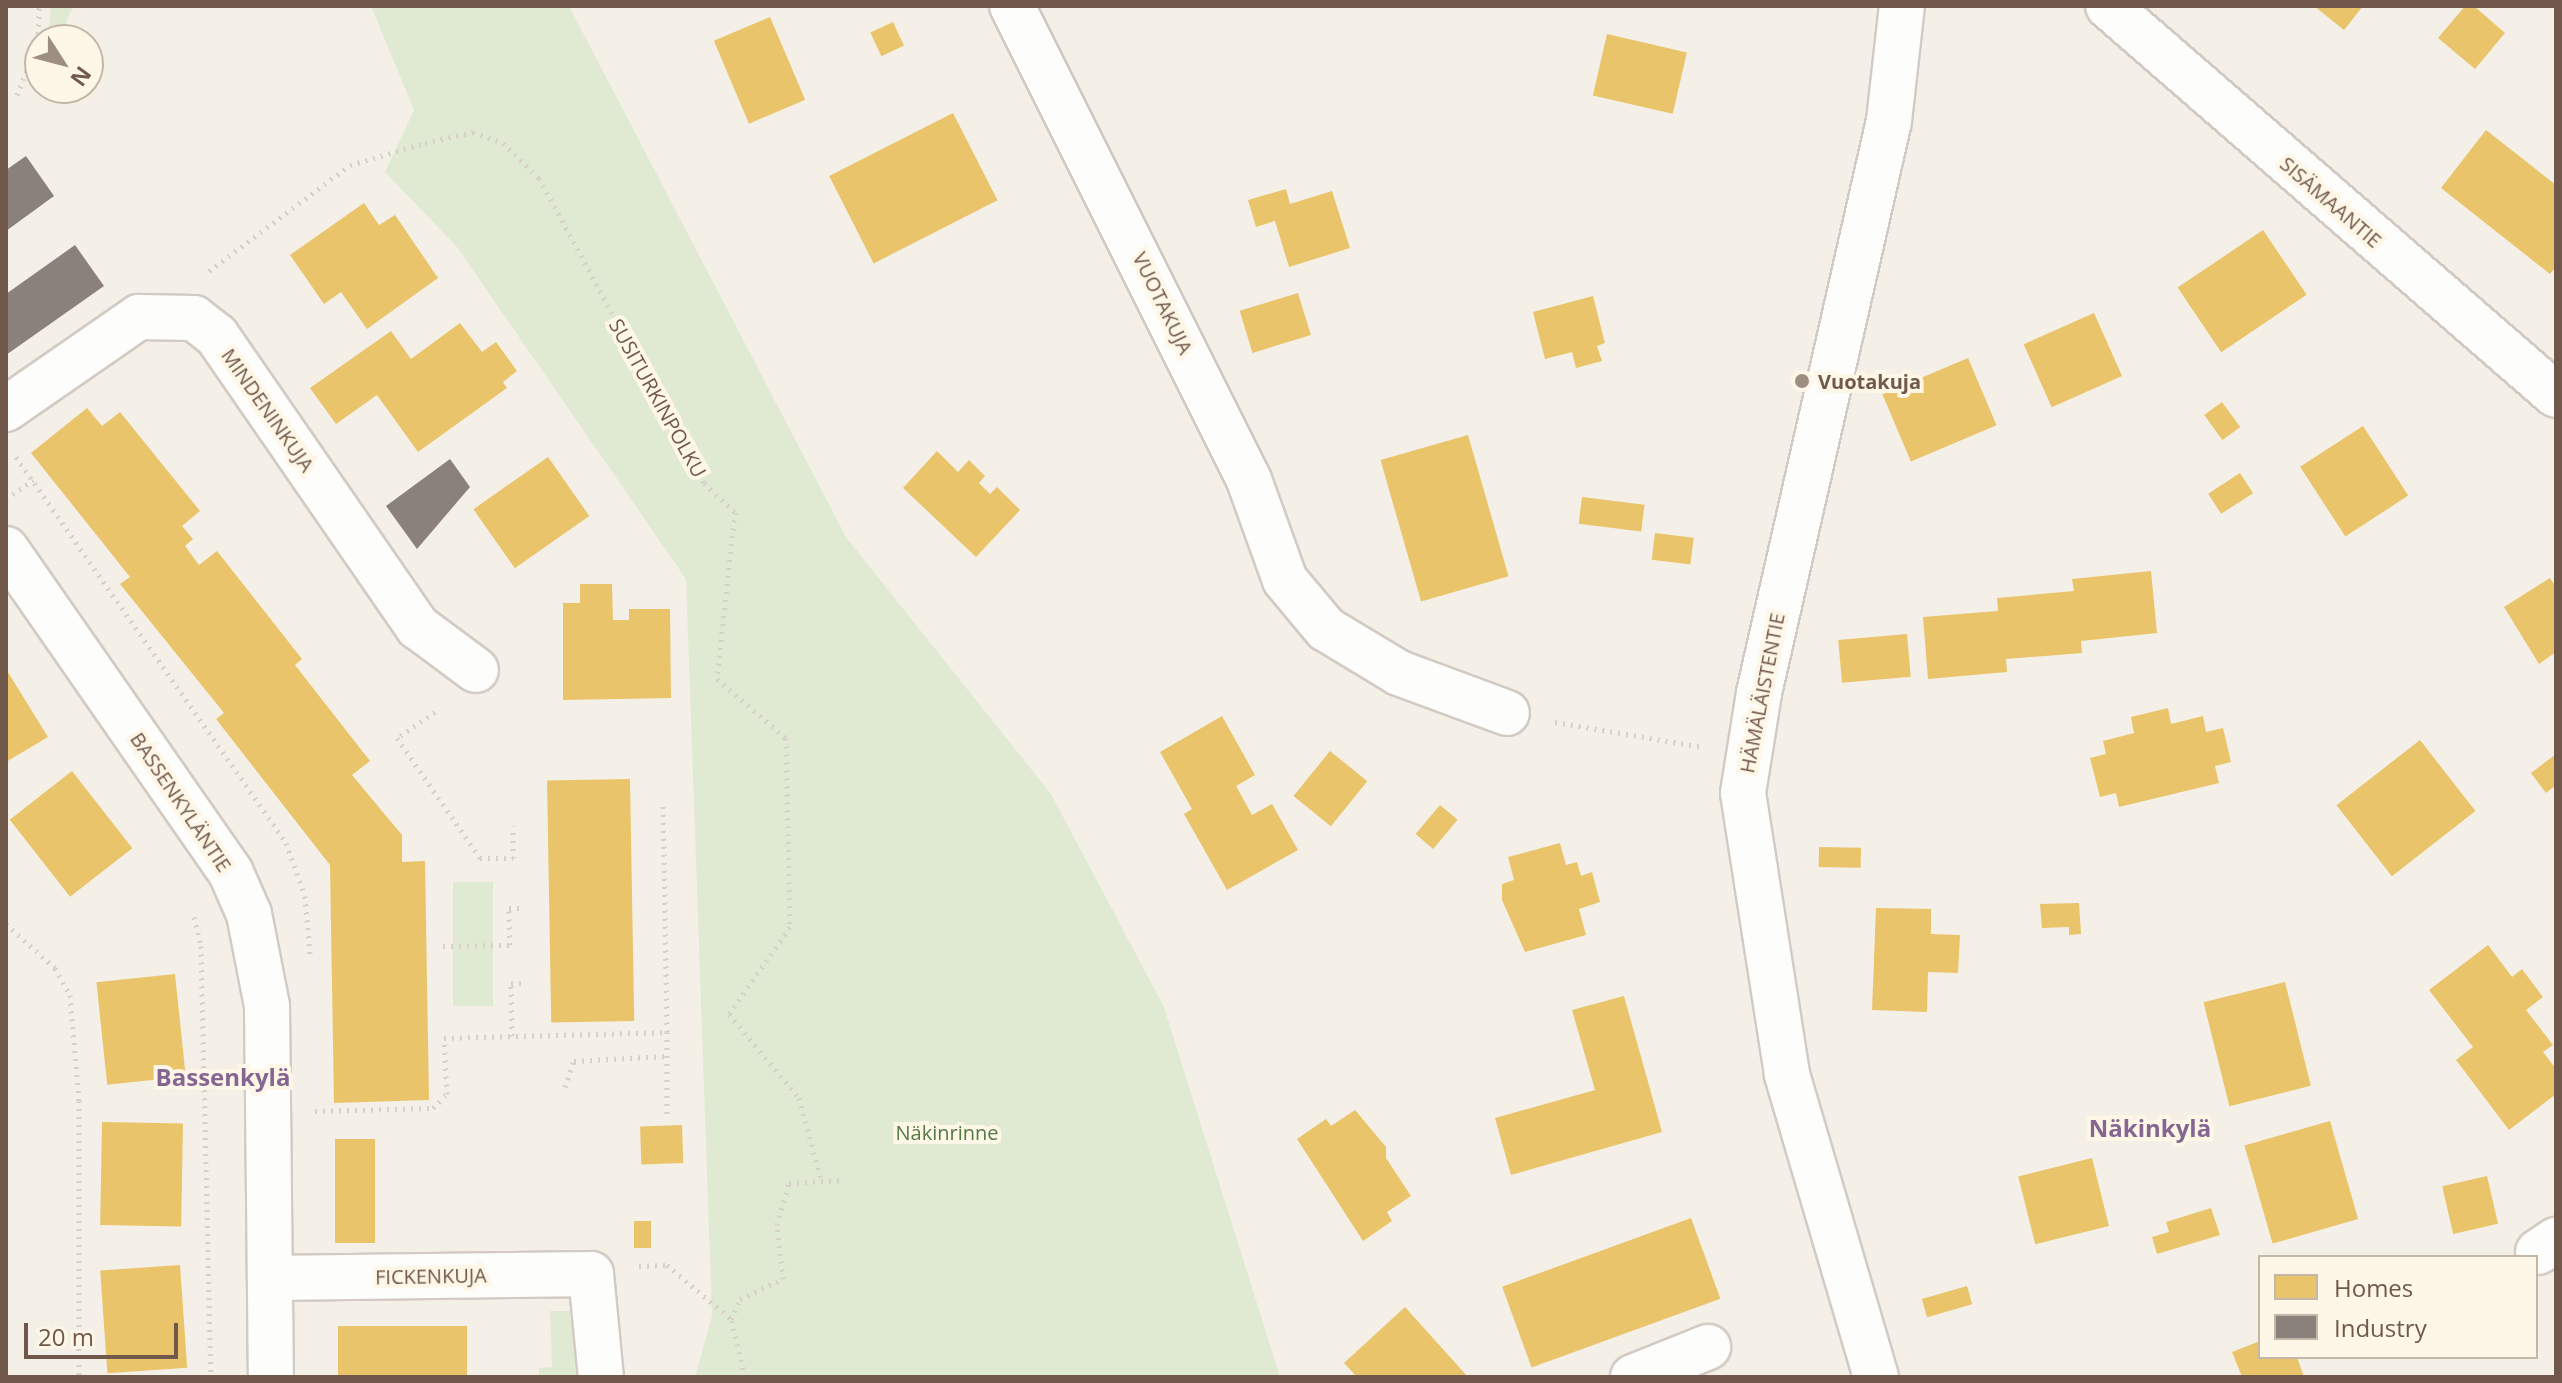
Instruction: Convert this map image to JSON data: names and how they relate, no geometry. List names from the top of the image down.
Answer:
{
  "streets": {
    "street": [
      "SISÄMAANTIE",
      "VUOTAKUJA",
      "MINDENINKUJA",
      "HÄMÄLÄISTENTIE",
      "BASSENKYLÄNTIE",
      "FICKENKUJA"
    ],
    "path": ["SUSITURKINPOLKU"]
  },
  "crossings": [
    ["SUSITURKINPOLKU", "MINDENINKUJA"],
    ["BASSENKYLÄNTIE", "FICKENKUJA"]
  ],
  "districts": ["Bassenkylä", "Näkinkylä"],
  "parks": ["Näkinrinne"],
  "places": ["Vuotakuja"],
  "legend": ["Homes", "Industry"],
  "scale_bar": "20 m",
  "north": "bottom right"
}
